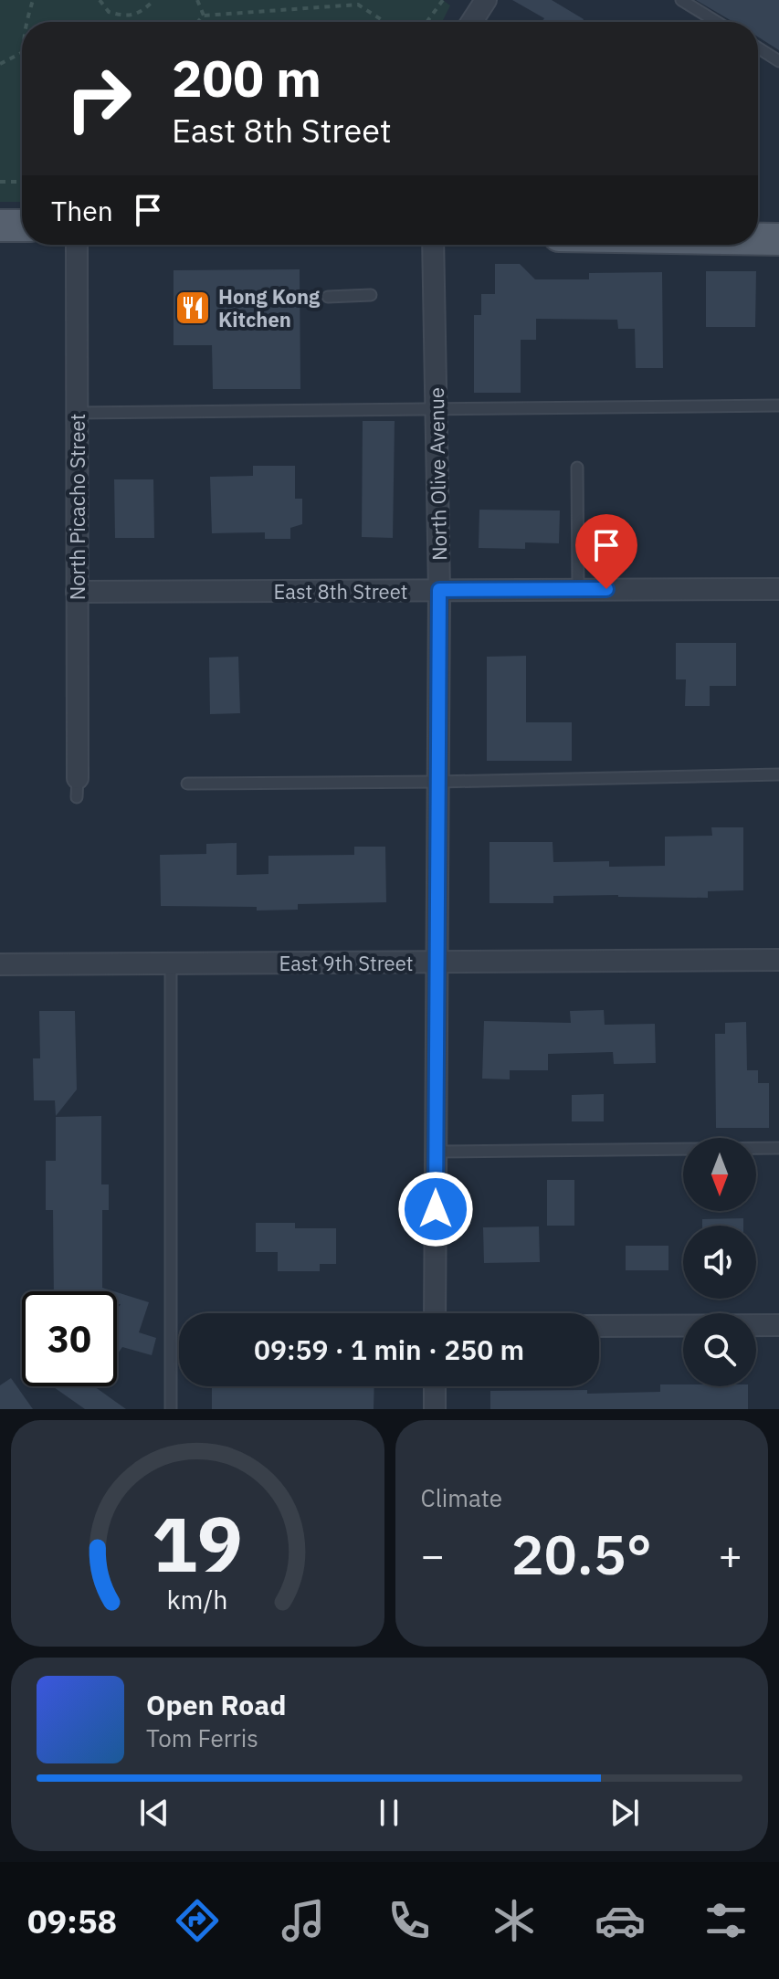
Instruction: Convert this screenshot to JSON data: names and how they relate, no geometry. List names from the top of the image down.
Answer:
{
  "streets": {
    "street": [
      "North Olive Avenue",
      "North Picacho Street",
      "East 8th Street",
      "East 9th Street"
    ]
  },
  "crossings": [
    ["North Olive Avenue", "East 8th Street"],
    ["North Olive Avenue", "East 9th Street"],
    ["North Picacho Street", "East 8th Street"]
  ],
  "places": {
    "restaurant": ["Hong Kong Kitchen"]
  },
  "north": "bottom",
  "page": {
    "turn": ["200 m", "East 8th Street"],
    "then": "Then",
    "limit": "30",
    "trip": "09:59 · 1 min · 250 m",
    "tile": "Climate",
    "heat": ["−", "20.5°", "+"],
    "song": ["Open Road", "Tom Ferris"],
    "tabs": "09:58",
    "gauge": ["19", "km/h"]
  }
}
